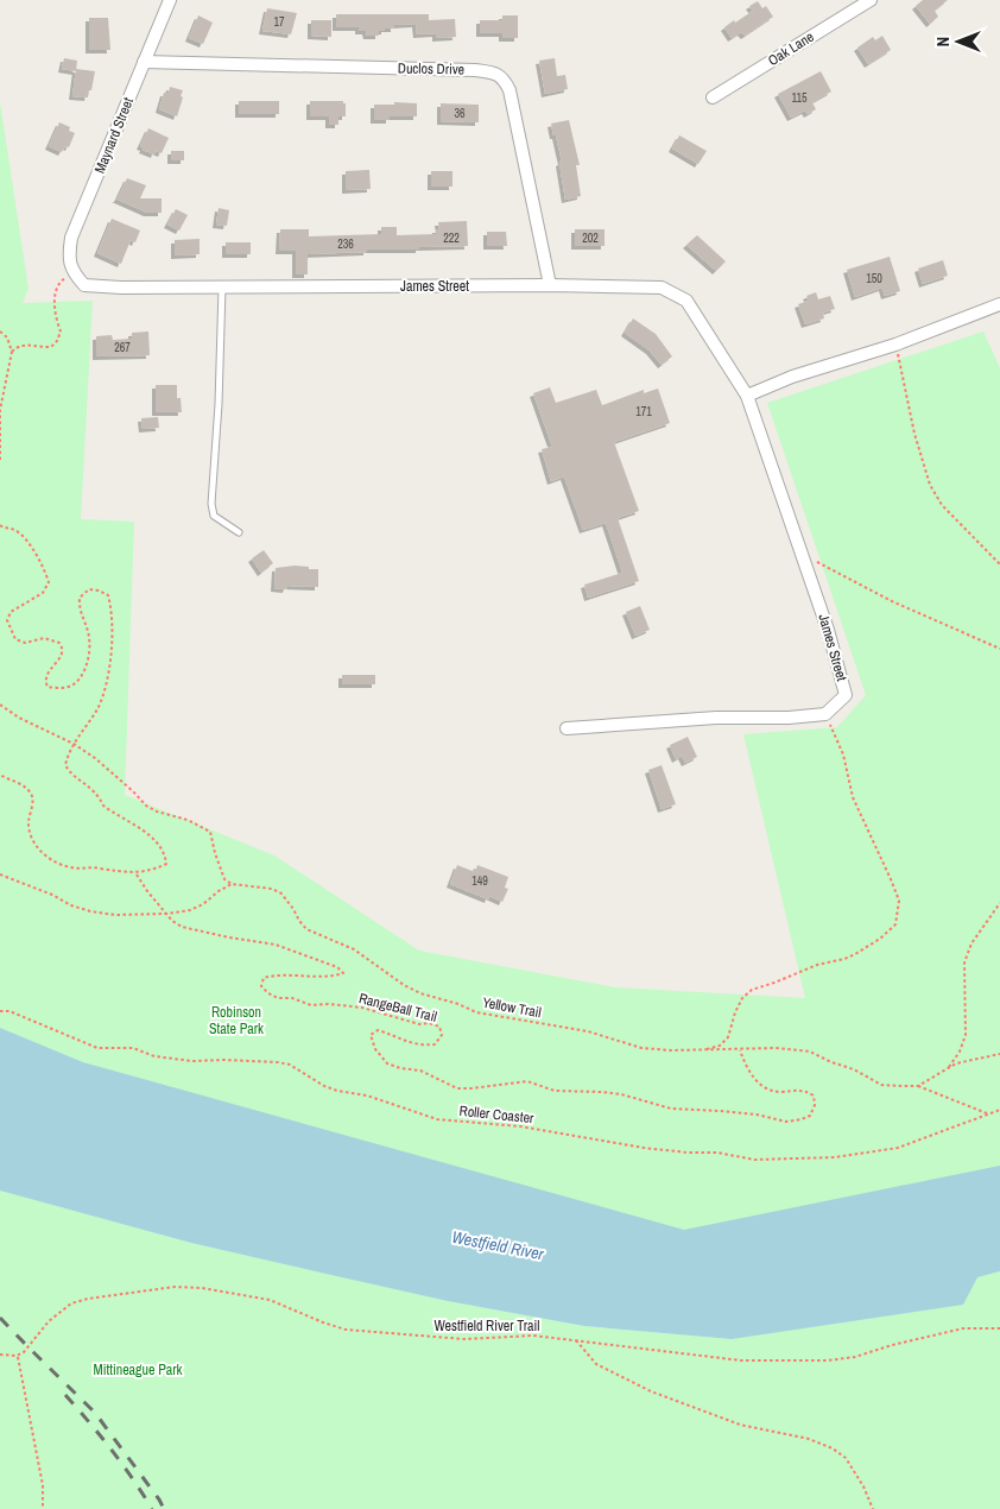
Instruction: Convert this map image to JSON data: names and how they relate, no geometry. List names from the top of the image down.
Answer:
{
  "streets": {
    "street": [
      "Oak Lane",
      "Duclos Drive",
      "Maynard Street",
      "James Street"
    ],
    "path": [
      "RangeBall Trail",
      "Yellow Trail",
      "Roller Coaster",
      "Westfield River Trail"
    ]
  },
  "crossings": [
    ["Duclos Drive", "Maynard Street"],
    ["Duclos Drive", "James Street"],
    ["Maynard Street", "James Street"],
    ["RangeBall Trail", "Yellow Trail"]
  ],
  "water": ["Westfield River"],
  "parks": ["Robinson State Park", "Mittineague Park"],
  "house_numbers": [
    "17",
    "115",
    "36",
    "222",
    "202",
    "236",
    "150",
    "267",
    "171",
    "149"
  ],
  "north": "left"
}
